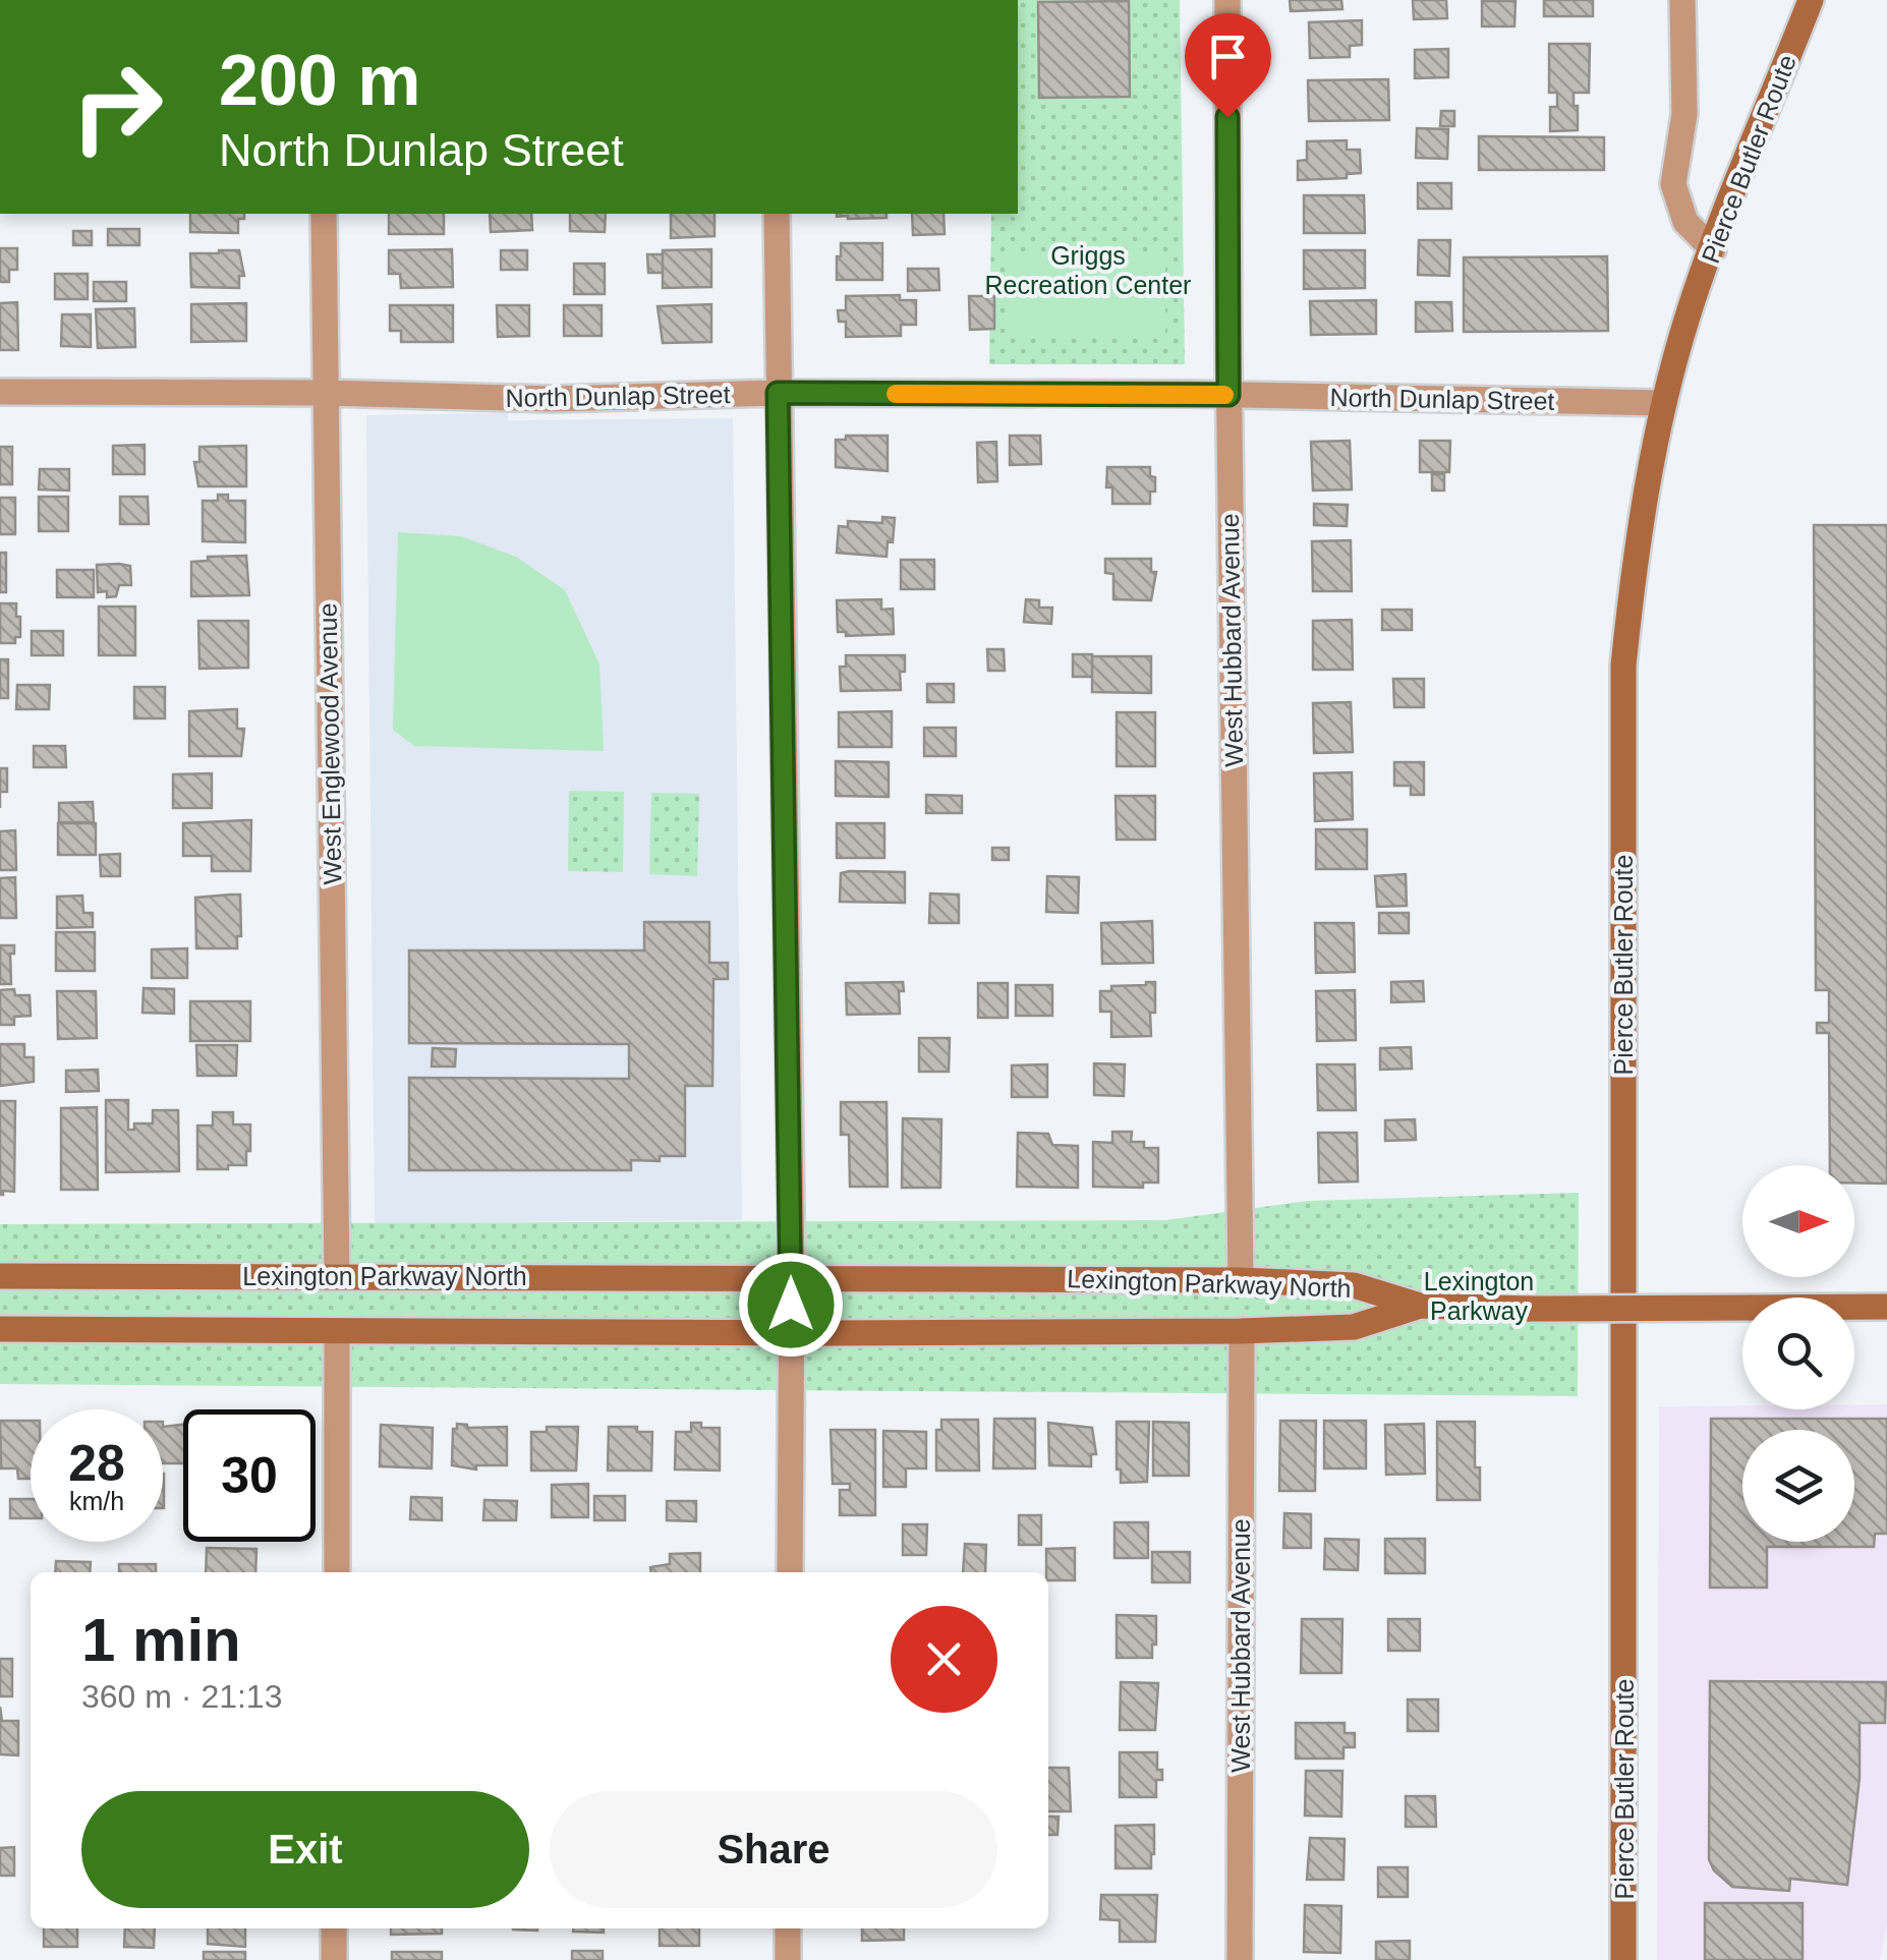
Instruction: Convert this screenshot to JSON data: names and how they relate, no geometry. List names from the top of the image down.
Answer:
{
  "streets": {
    "main road": ["Pierce Butler Route", "Lexington Parkway North"],
    "street": ["North Dunlap Street", "West Hubbard Avenue", "West Englewood Avenue"]
  },
  "crossings": [
    ["Pierce Butler Route", "North Dunlap Street"],
    ["North Dunlap Street", "West Hubbard Avenue"],
    ["North Dunlap Street", "West Englewood Avenue"],
    ["West Hubbard Avenue", "Lexington Parkway North"],
    ["West Englewood Avenue", "Lexington Parkway North"]
  ],
  "parks": ["Griggs Recreation Center", "Lexington Parkway"],
  "north": "right",
  "page": {
    "turn": ["200 m", "North Dunlap Street"],
    "speed": "28 km/h",
    "limit": "30",
    "heading": ["1 min", "360 m · 21:13"],
    "buttons": ["Exit", "Share"]
  }
}
